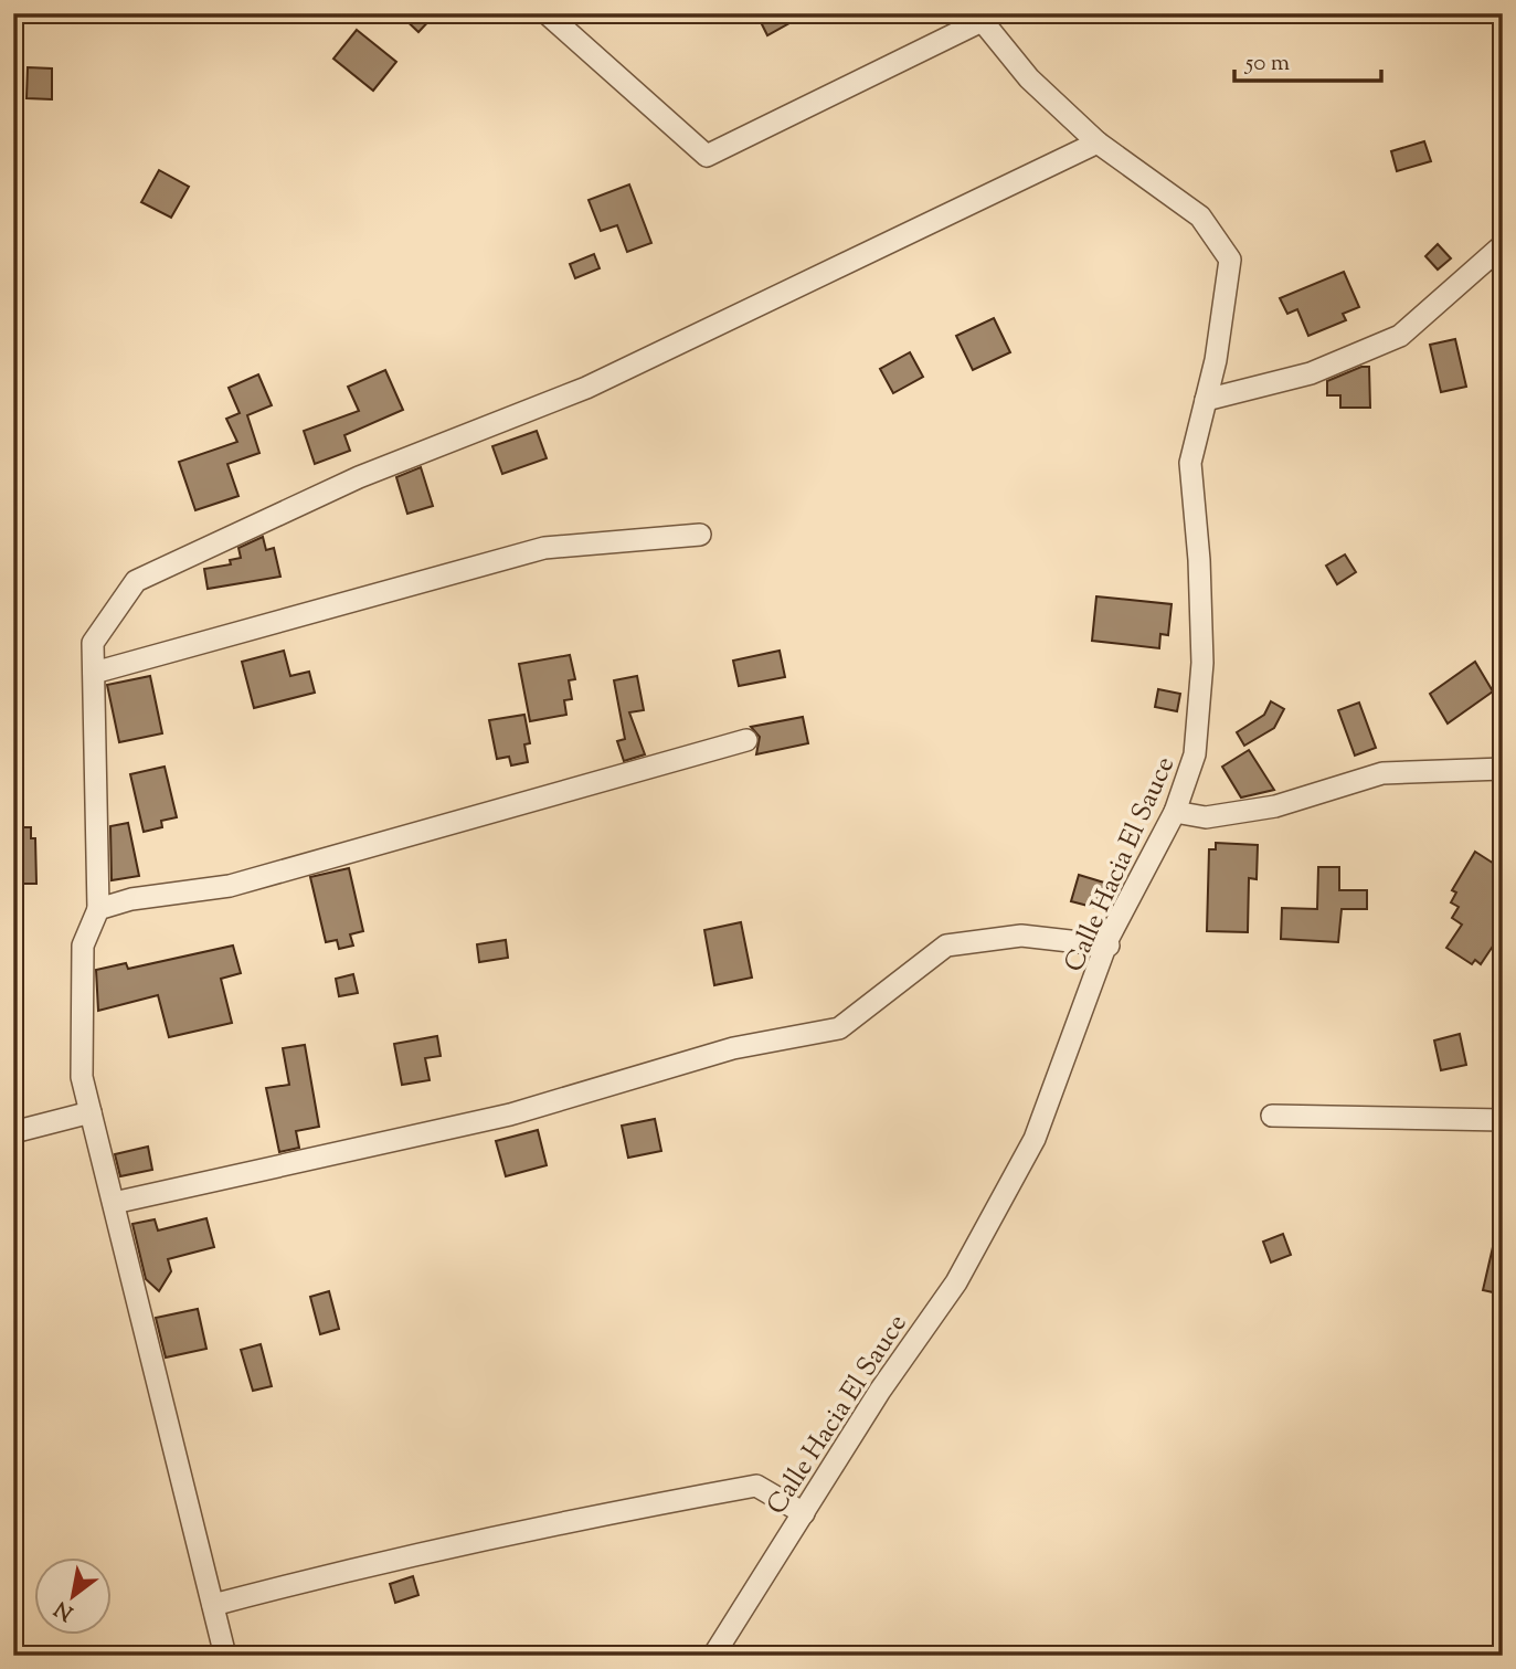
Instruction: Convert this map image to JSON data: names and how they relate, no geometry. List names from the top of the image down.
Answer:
{
  "streets": {
    "street": ["Calle Hacia El Sauce"]
  },
  "scale_bar": "50 m",
  "north": "bottom left"
}
